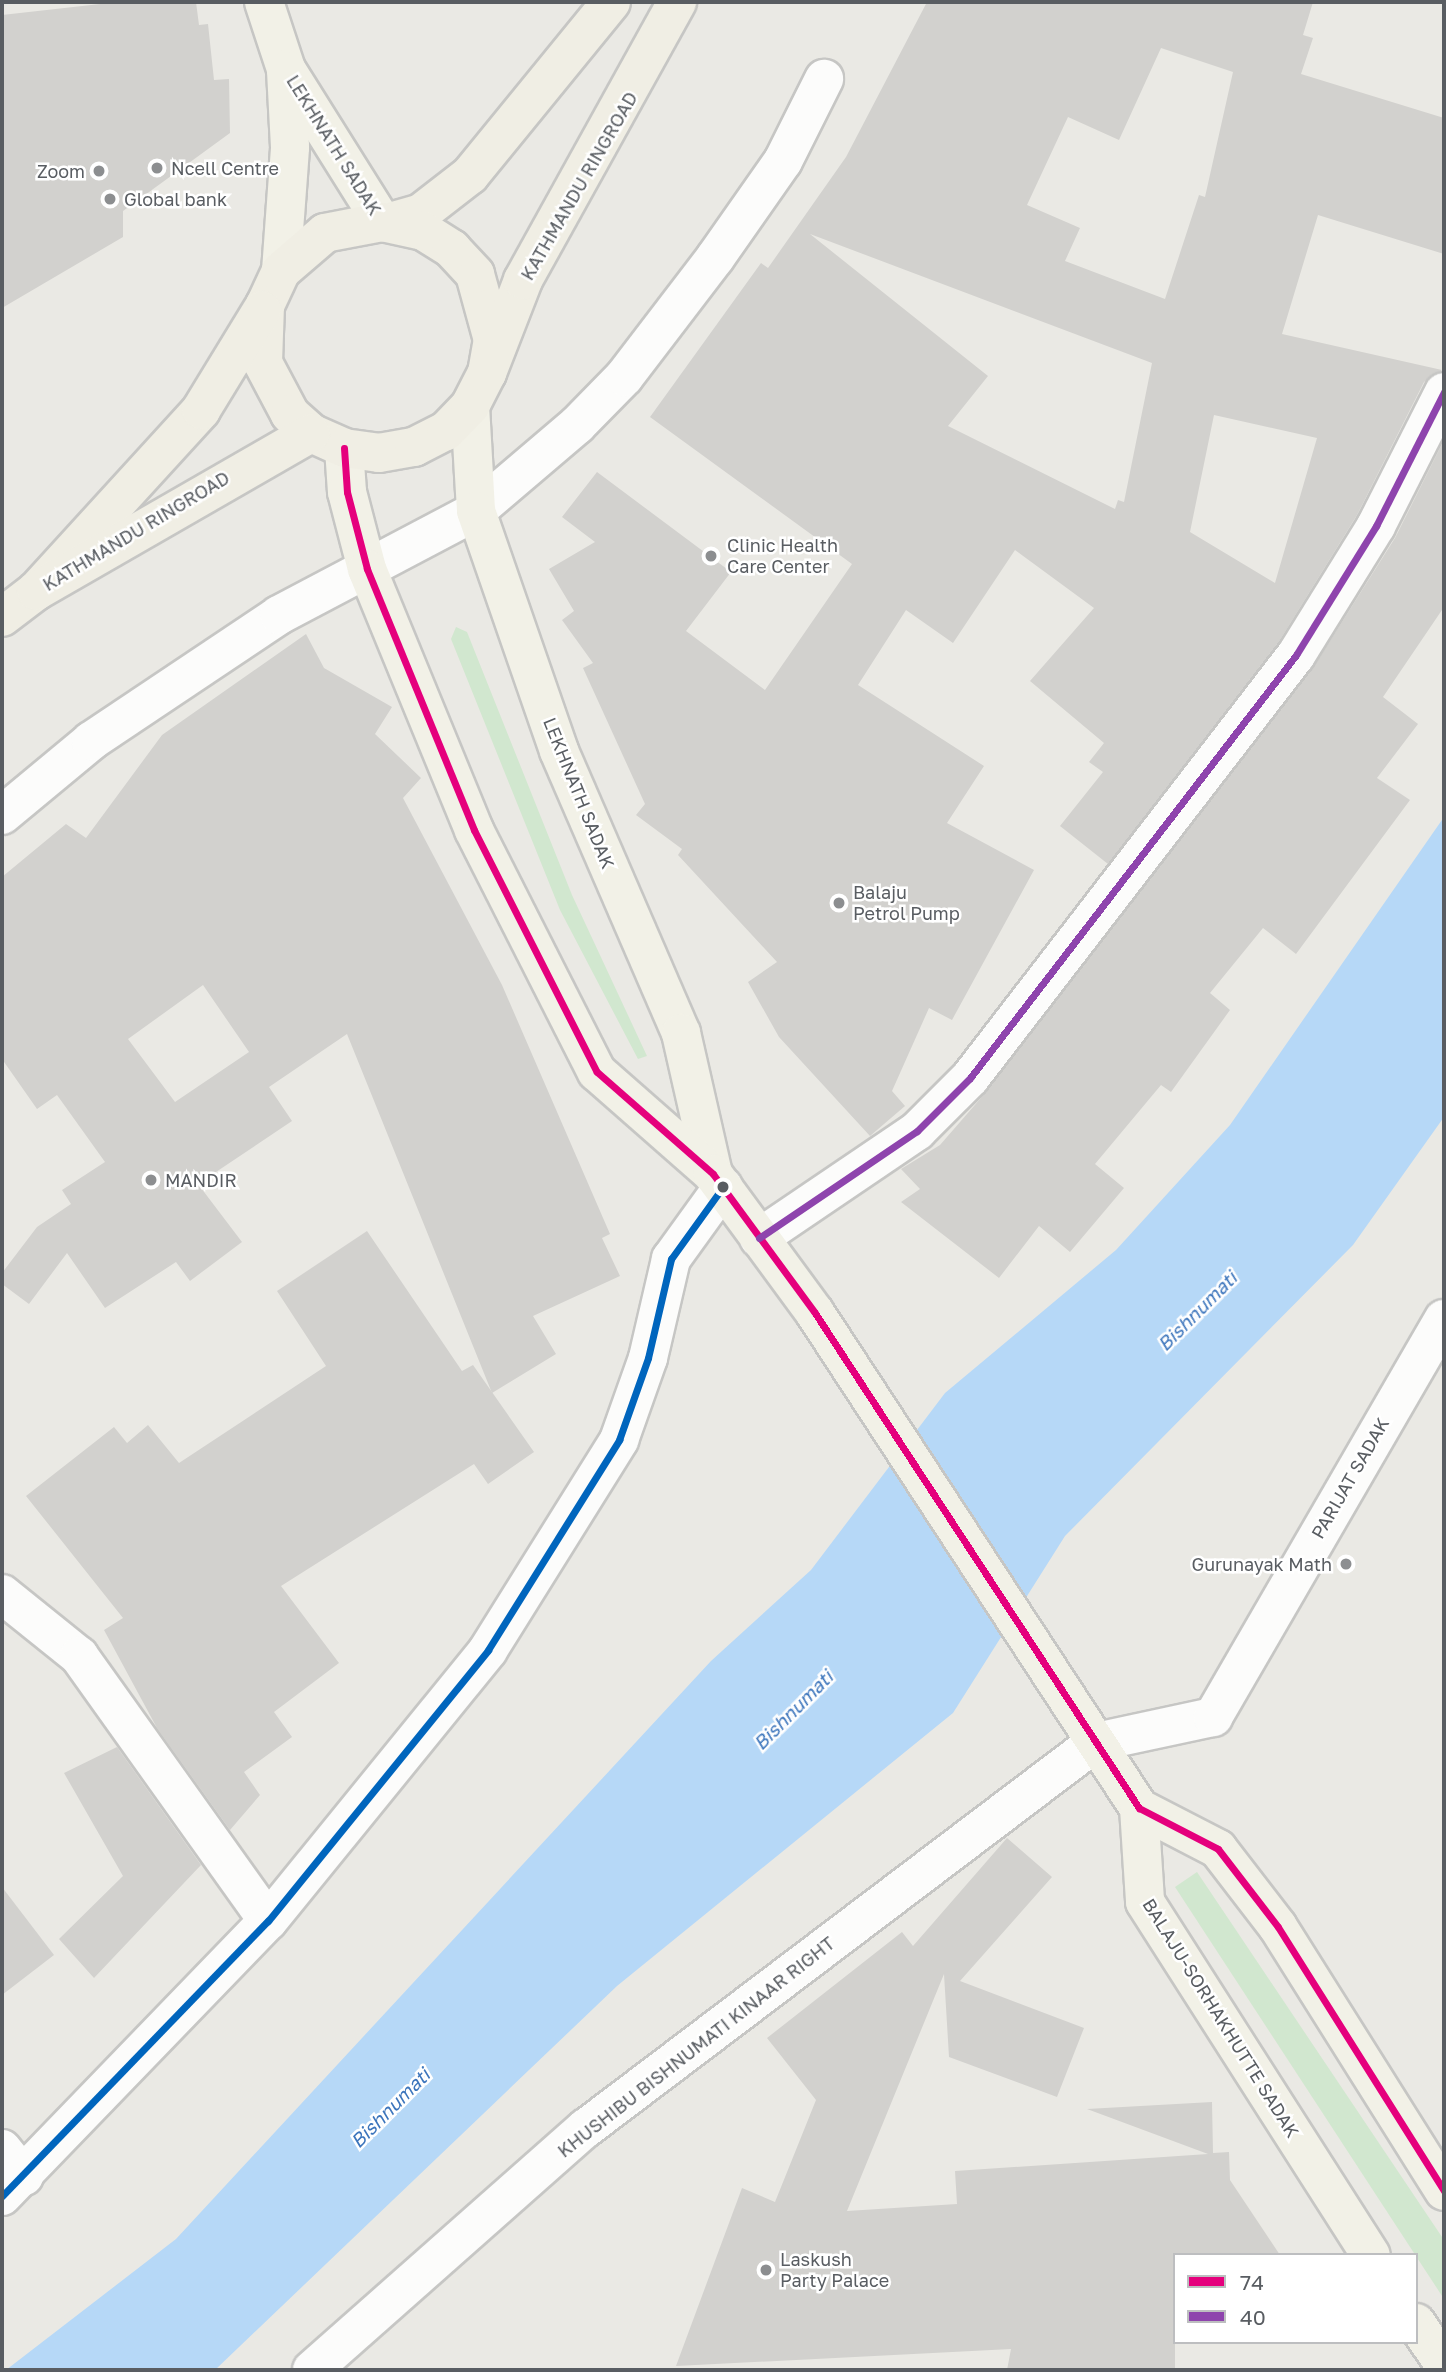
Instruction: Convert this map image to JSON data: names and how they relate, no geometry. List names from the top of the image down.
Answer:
{
  "streets": {
    "highway": ["KATHMANDU RINGROAD"],
    "main road": ["LEKHNATH SADAK", "BALAJU-SORHAKHUTTE SADAK"],
    "street": ["PARIJAT SADAK", "KHUSHIBU BISHNUMATI KINAAR RIGHT"]
  },
  "crossings": [
    ["LEKHNATH SADAK", "KATHMANDU RINGROAD"],
    ["LEKHNATH SADAK", "BALAJU-SORHAKHUTTE SADAK"],
    ["PARIJAT SADAK", "BALAJU-SORHAKHUTTE SADAK"],
    ["PARIJAT SADAK", "KHUSHIBU BISHNUMATI KINAAR RIGHT"],
    ["BALAJU-SORHAKHUTTE SADAK", "KHUSHIBU BISHNUMATI KINAAR RIGHT"]
  ],
  "water": ["Bishnumati"],
  "places": [
    "Ncell Centre",
    "Zoom",
    "Global bank",
    "Clinic Health Care Center",
    "Balaju Petrol Pump",
    "MANDIR",
    "Gurunayak Math",
    "Laskush Party Palace"
  ],
  "lines": ["transit line 40", "transit line 74"],
  "legend": ["74", "40"]
}
